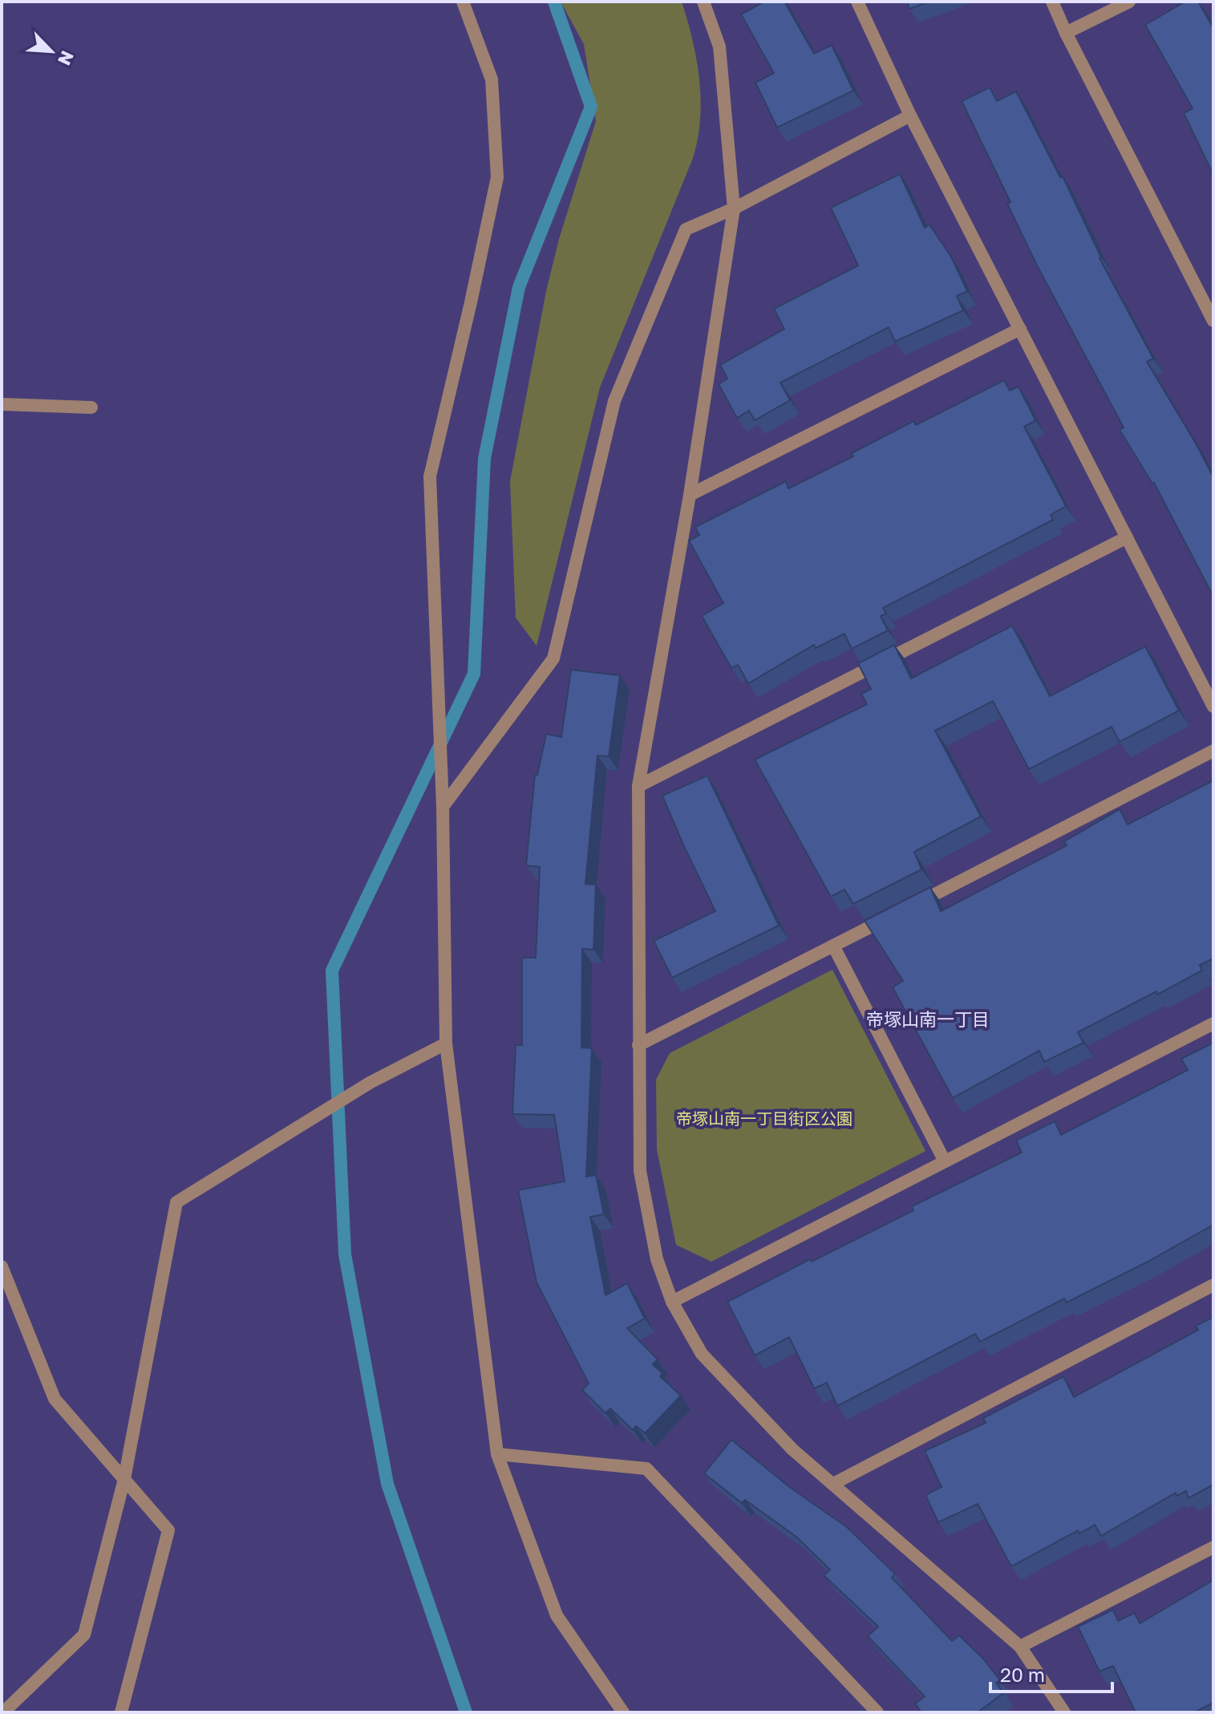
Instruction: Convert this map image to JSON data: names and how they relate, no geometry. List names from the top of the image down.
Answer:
{
  "districts": ["帝塚山南一丁目"],
  "parks": ["帝塚山南一丁目街区公園"],
  "scale_bar": "20 m",
  "north": "bottom right"
}
